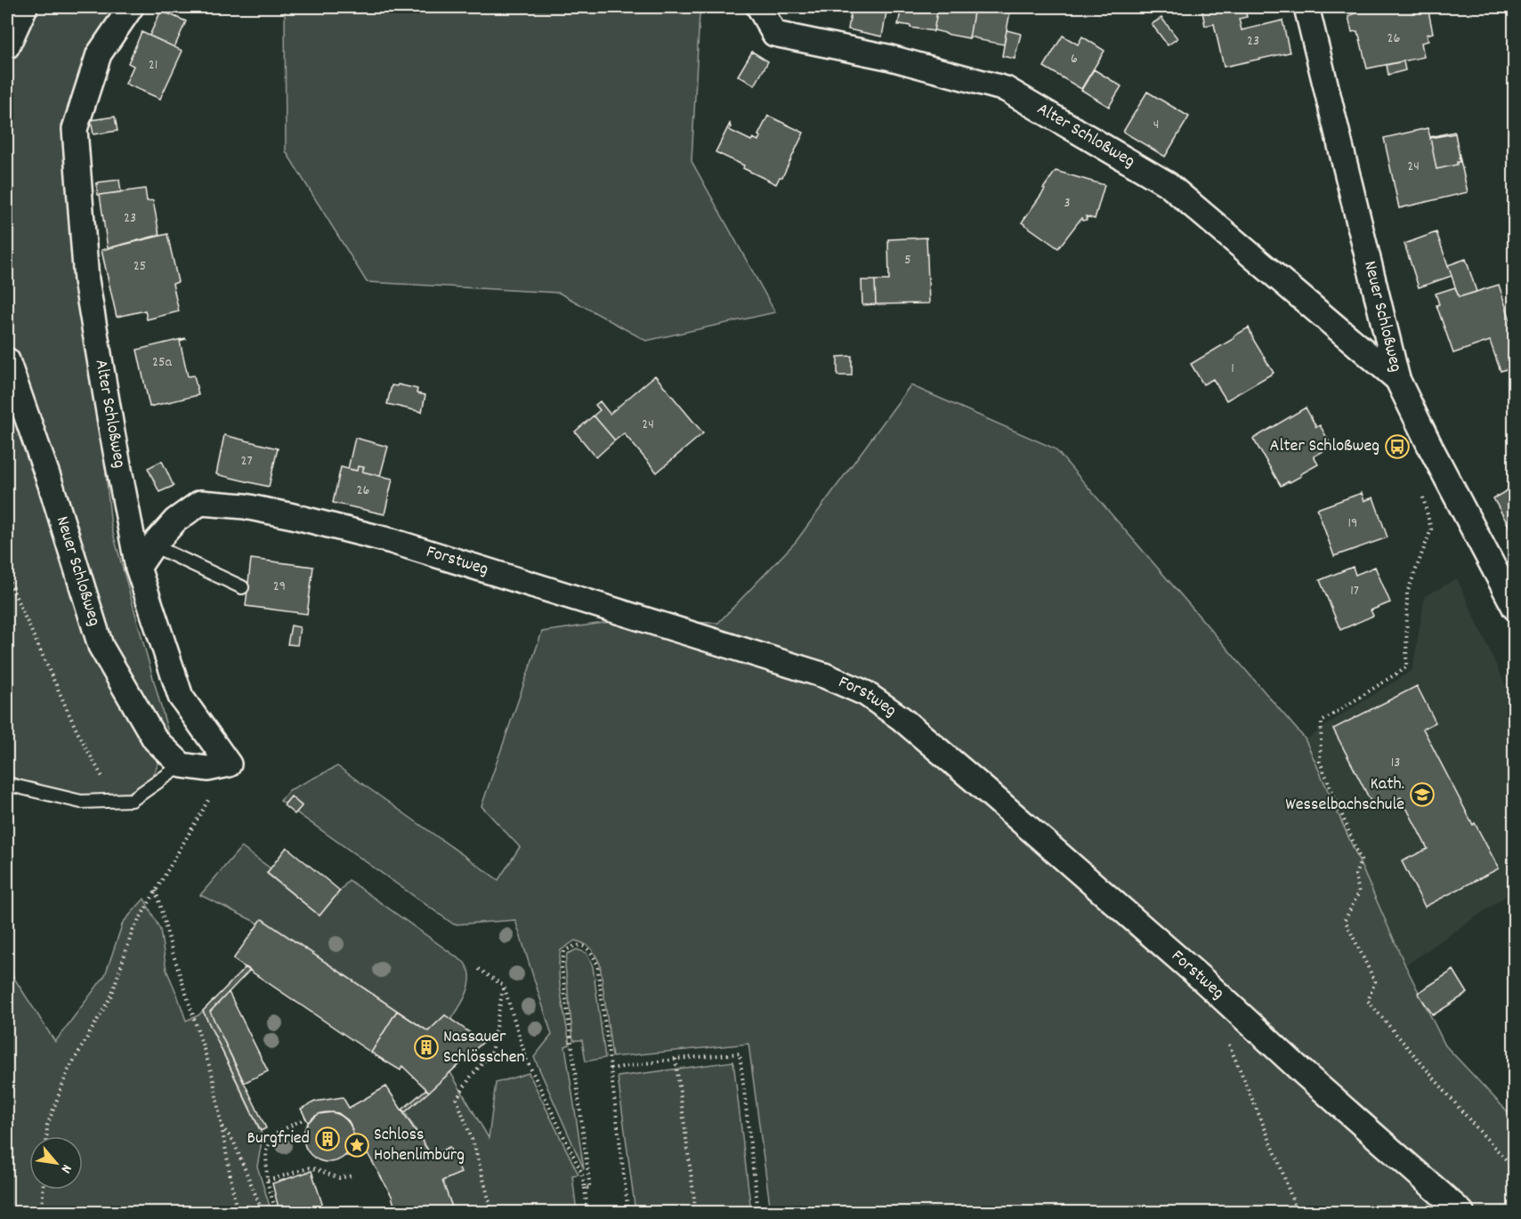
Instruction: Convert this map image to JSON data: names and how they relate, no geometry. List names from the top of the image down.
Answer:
{
  "streets": {
    "street": ["Alter Schloßweg", "Neuer Schloßweg", "Forstweg"]
  },
  "crossings": [
    ["Alter Schloßweg", "Neuer Schloßweg"],
    ["Alter Schloßweg", "Forstweg"]
  ],
  "places": {
    "bus stop": ["Alter Schloßweg"],
    "school or university": ["Kath. Wesselbachschule"],
    "building": ["Nassauer Schlösschen", "Burgfried"],
    "place": ["Schloss Hohenlimburg"]
  },
  "house_numbers": [
    "26",
    "23",
    "6",
    "21",
    "4",
    "24",
    "3",
    "23",
    "5",
    "25",
    "25a",
    "1",
    "24",
    "27",
    "26",
    "19",
    "29",
    "17",
    "13"
  ],
  "north": "bottom right"
}
